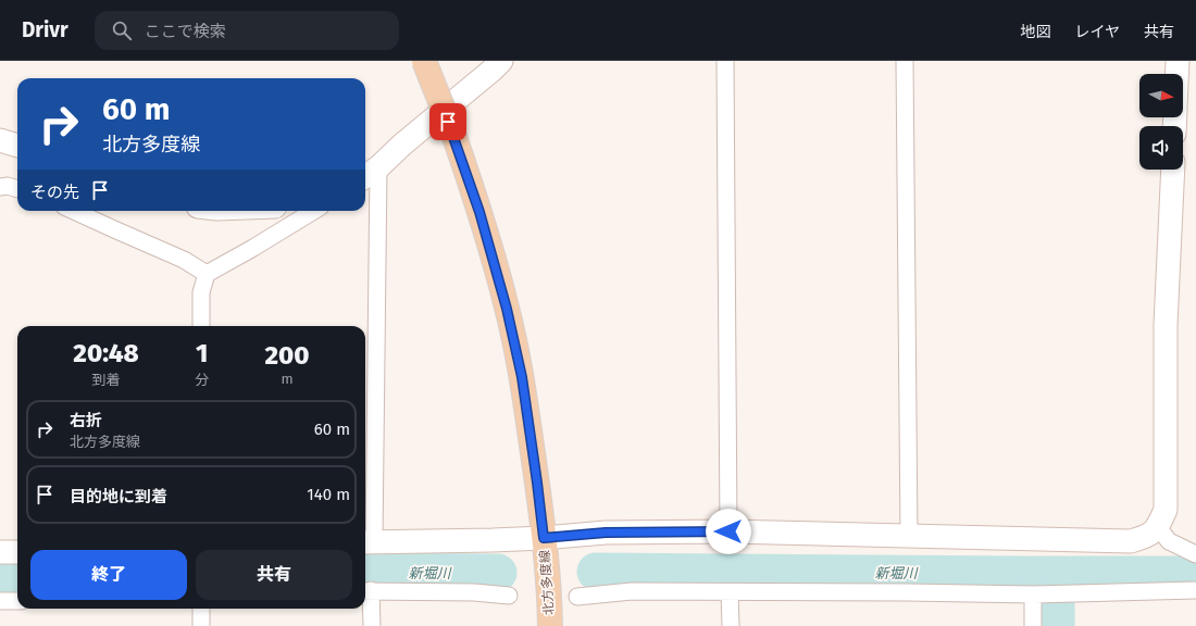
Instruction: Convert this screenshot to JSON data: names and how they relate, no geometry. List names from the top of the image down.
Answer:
{
  "streets": {
    "main road": ["北方多度線"]
  },
  "water": ["新堀川"],
  "north": "right",
  "page": {
    "header": "Drivr",
    "search": "ここで検索",
    "nav": ["地図", "レイヤ", "共有"],
    "turn": ["60 m", "北方多度線"],
    "then": "その先",
    "eta": [
      "20:48",
      "到着",
      "1",
      "分",
      "200",
      "m"
    ],
    "list": [
      {
        "name": "右折",
        "note": "北方多度線",
        "value": "60 m"
      },
      {
        "name": "目的地に到着",
        "value": "140 m"
      }
    ],
    "buttons": ["終了", "共有"]
  }
}
